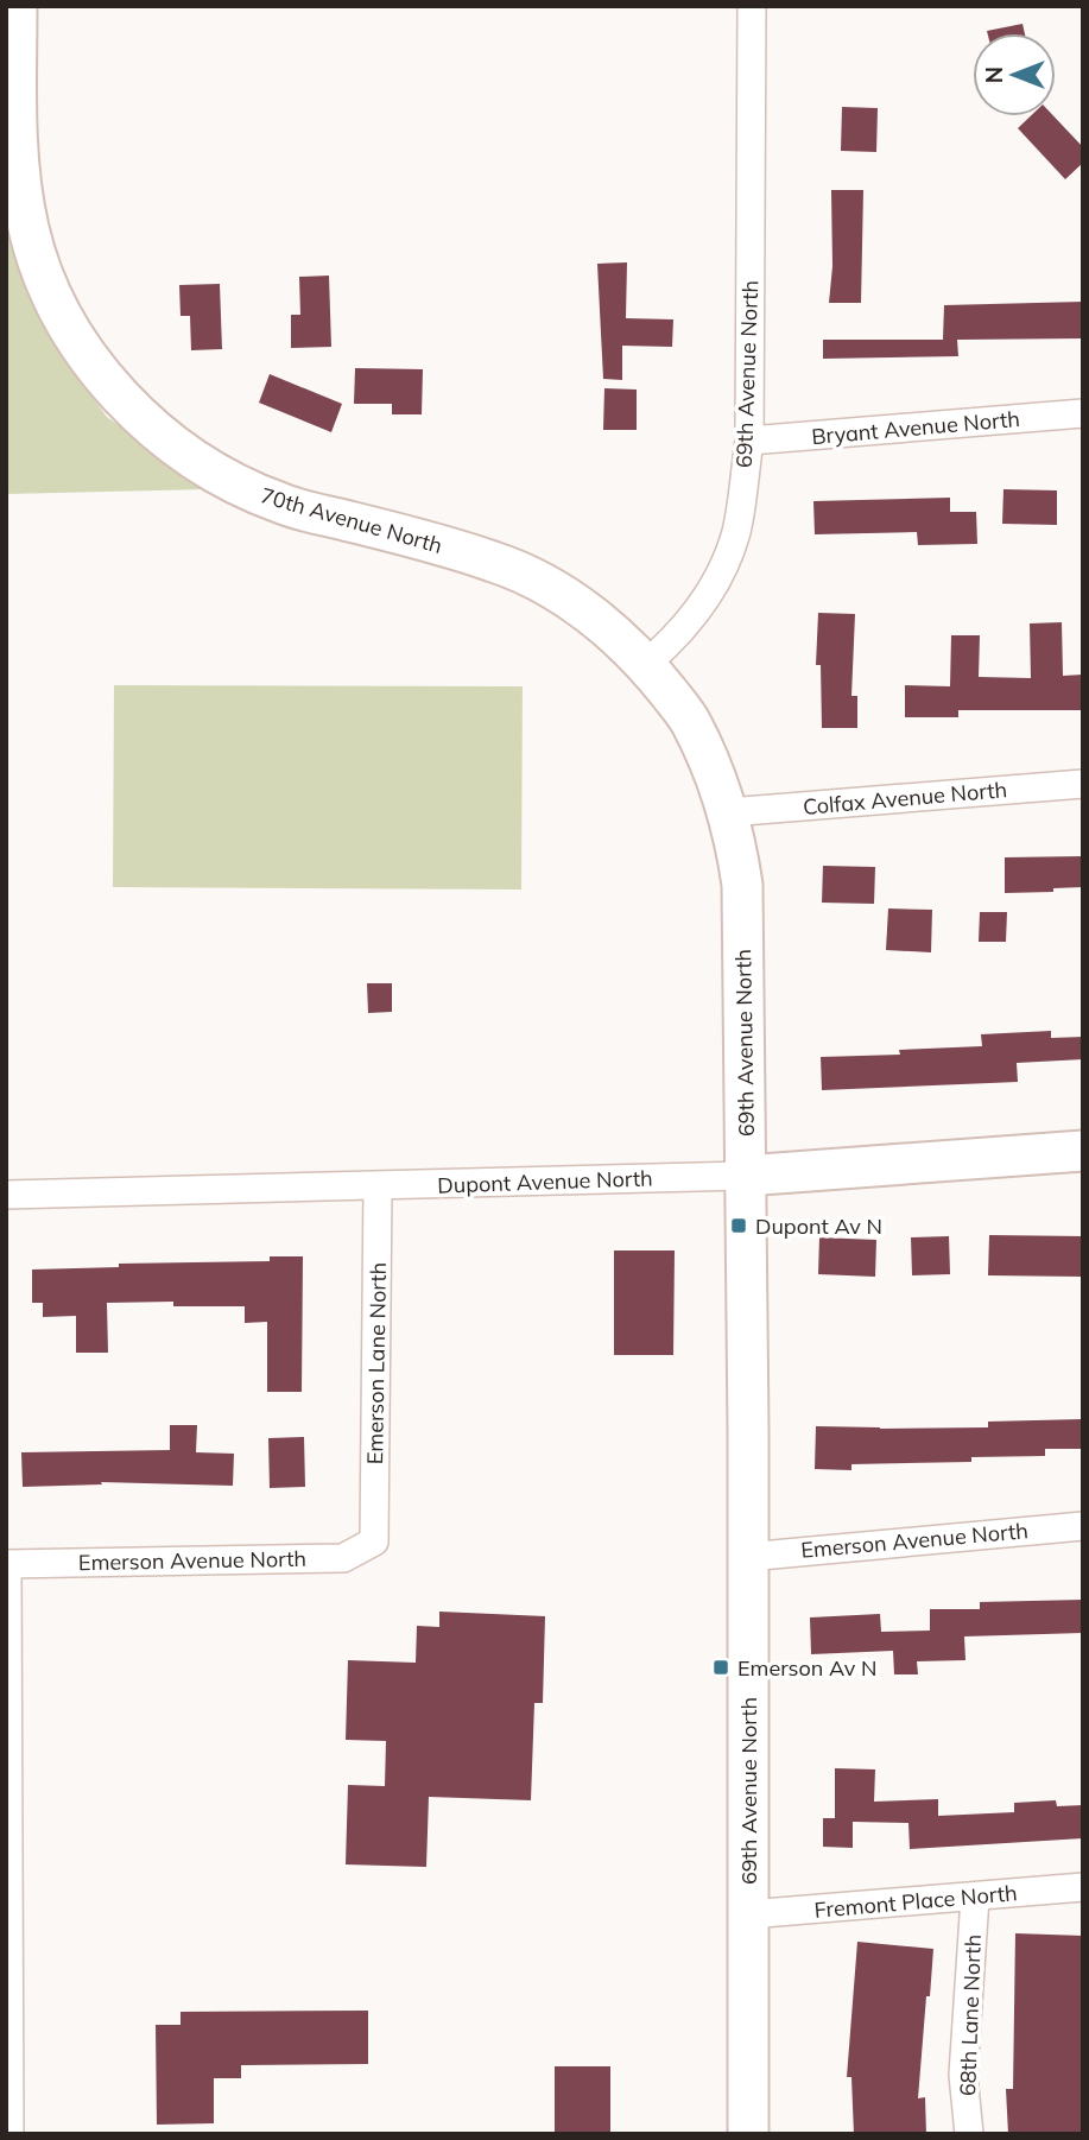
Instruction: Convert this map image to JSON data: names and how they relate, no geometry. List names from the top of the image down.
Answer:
{
  "streets": {
    "street": [
      "69th Avenue North",
      "Bryant Avenue North",
      "70th Avenue North",
      "Colfax Avenue North",
      "Dupont Avenue North",
      "Emerson Lane North",
      "Emerson Avenue North",
      "Fremont Place North",
      "68th Lane North"
    ]
  },
  "crossings": [
    ["69th Avenue North", "Bryant Avenue North"],
    ["69th Avenue North", "70th Avenue North"],
    ["69th Avenue North", "Colfax Avenue North"],
    ["69th Avenue North", "Dupont Avenue North"],
    ["69th Avenue North", "Emerson Avenue North"],
    ["69th Avenue North", "Fremont Place North"],
    ["Dupont Avenue North", "Emerson Lane North"],
    ["Emerson Lane North", "Emerson Avenue North"],
    ["Fremont Place North", "68th Lane North"]
  ],
  "places": {
    "transit": ["Dupont Av N", "Emerson Av N"]
  },
  "north": "left"
}
